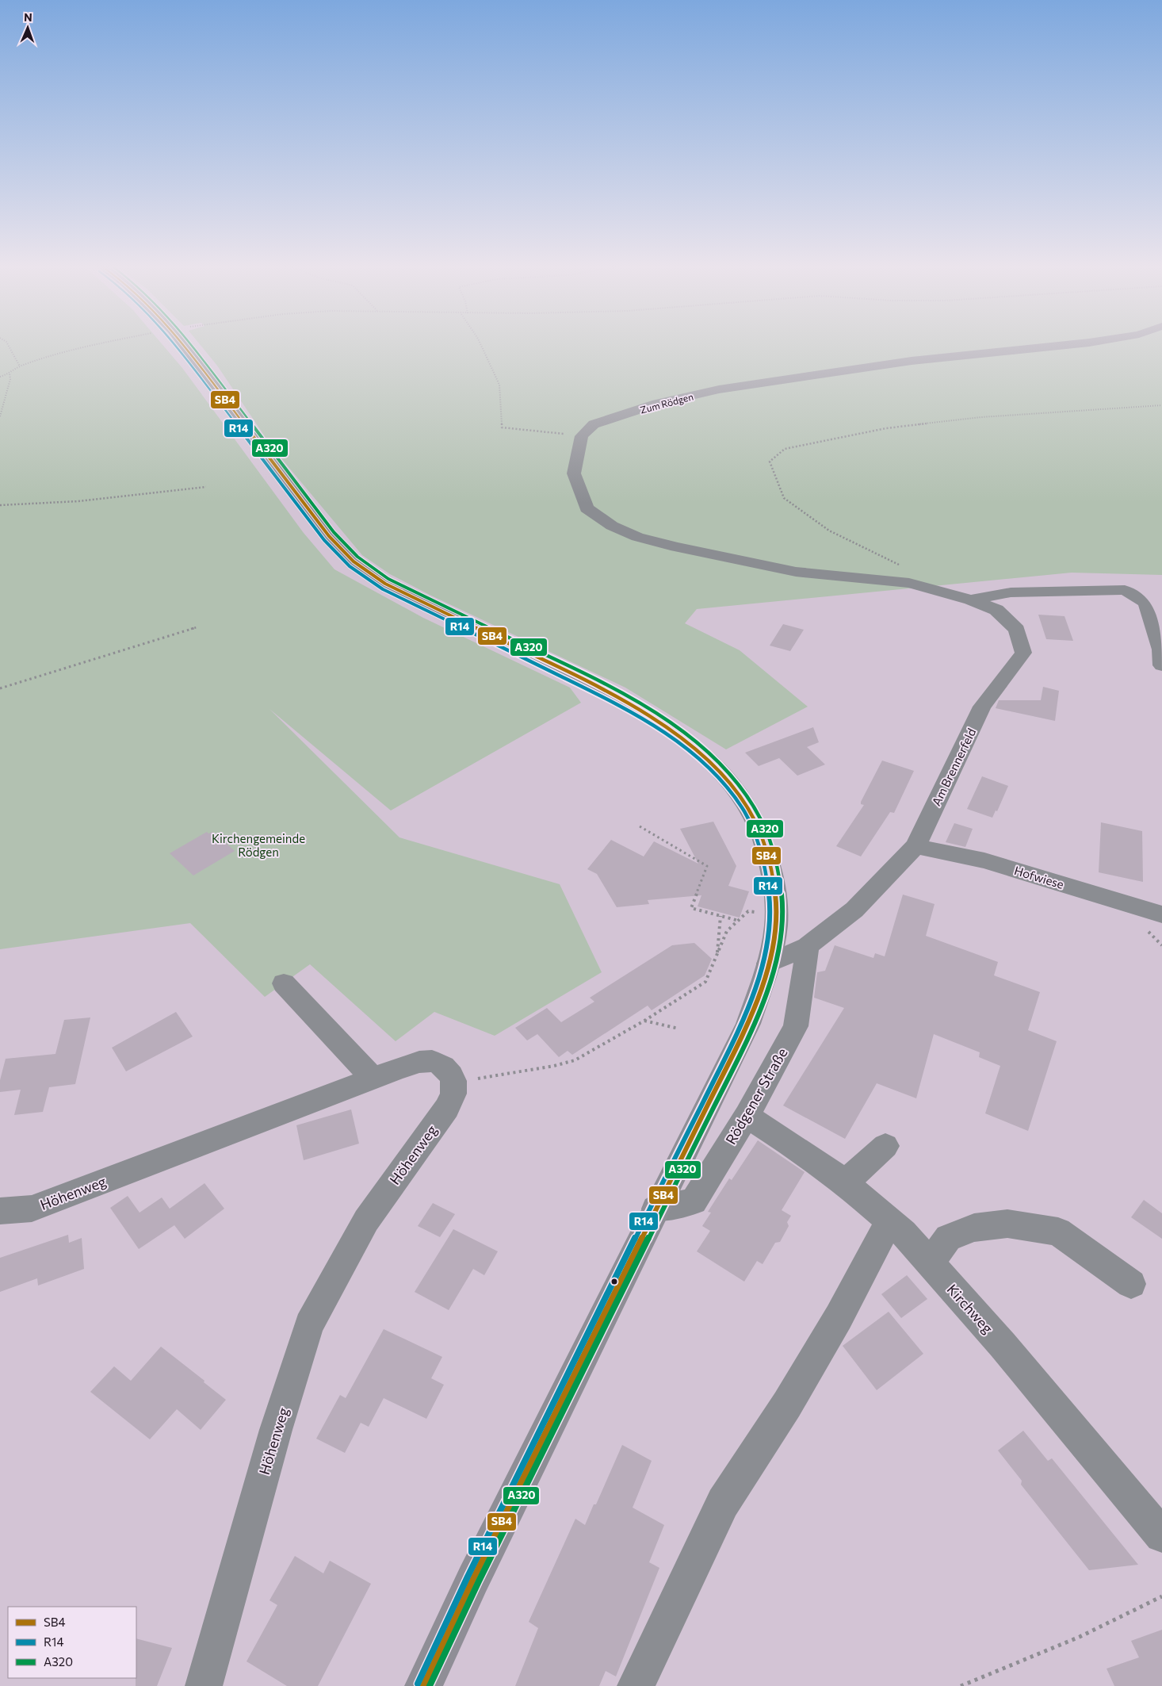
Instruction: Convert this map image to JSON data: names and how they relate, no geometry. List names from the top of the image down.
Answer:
{
  "streets": {
    "street": [
      "Zum Rödgen",
      "Am Brennerfeld",
      "Hofwiese",
      "Rödgener Straße",
      "Höhenweg",
      "Kirchweg"
    ]
  },
  "crossings": [
    ["Zum Rödgen", "Am Brennerfeld"],
    ["Am Brennerfeld", "Hofwiese"],
    ["Am Brennerfeld", "Rödgener Straße"],
    ["Rödgener Straße", "Kirchweg"]
  ],
  "parks": ["Kirchengemeinde Rödgen"],
  "lines": ["transit line SB4", "transit line R14", "transit line A320"],
  "legend": ["SB4", "R14", "A320"],
  "north": "top"
}
